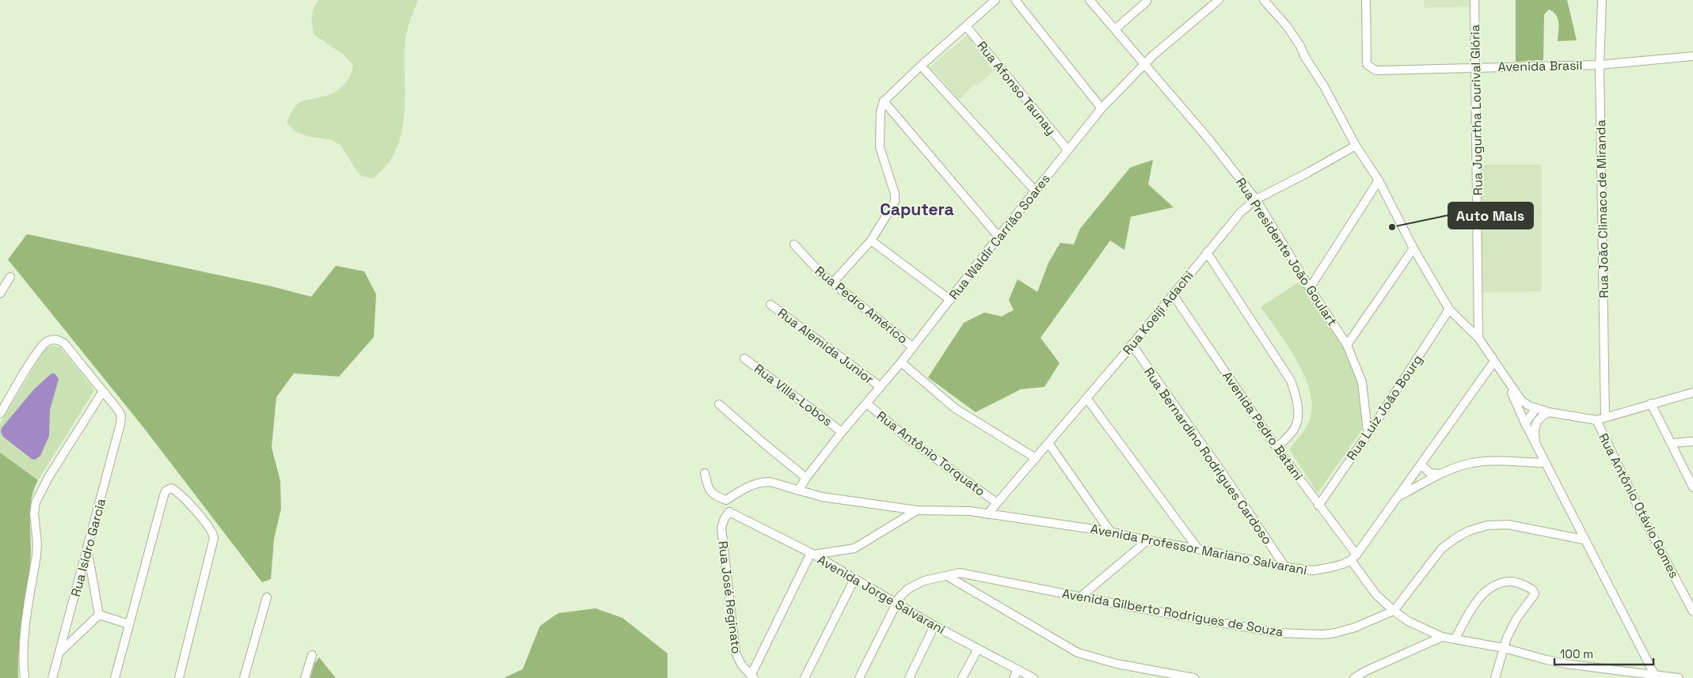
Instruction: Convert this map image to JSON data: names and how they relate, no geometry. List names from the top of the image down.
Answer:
{
  "streets": {
    "street": [
      "Avenida Brasil",
      "Rua Afonso Taunay",
      "Rua Jugurtha Lourival Glória",
      "Rua João Climaco de Miranda",
      "Rua Waldir Carrião Soares",
      "Rua Presidente João Goulart",
      "Rua Pedro Américo",
      "Rua Koeiji Adachi",
      "Rua Alemida Junior",
      "Rua Villa-Lobos",
      "Rua Luiz João Bourg",
      "Avenida Pedro Batani",
      "Rua Antônio Torquato",
      "Rua Bernardino Rodrigues Cardoso",
      "Rua Antônio Otávio Gomes",
      "Rua Isidro Garcia",
      "Avenida Professor Mariano Salvarani",
      "Avenida Jorge Salvarani",
      "Rua José Reginato",
      "Avenida Gilberto Rodrigues de Souza"
    ]
  },
  "crossings": [
    ["Avenida Brasil", "Rua Jugurtha Lourival Glória"],
    ["Avenida Brasil", "Rua João Climaco de Miranda"],
    ["Rua Afonso Taunay", "Rua Waldir Carrião Soares"],
    ["Rua Waldir Carrião Soares", "Rua Presidente João Goulart"],
    ["Rua Waldir Carrião Soares", "Rua Pedro Américo"],
    ["Rua Waldir Carrião Soares", "Rua Alemida Junior"],
    ["Rua Waldir Carrião Soares", "Rua Villa-Lobos"],
    ["Rua Waldir Carrião Soares", "Rua Antônio Torquato"],
    ["Rua Waldir Carrião Soares", "Avenida Professor Mariano Salvarani"],
    ["Rua Presidente João Goulart", "Rua Koeiji Adachi"],
    ["Rua Presidente João Goulart", "Rua Luiz João Bourg"],
    ["Rua Koeiji Adachi", "Avenida Pedro Batani"],
    ["Rua Koeiji Adachi", "Rua Antônio Torquato"],
    ["Rua Koeiji Adachi", "Rua Bernardino Rodrigues Cardoso"],
    ["Rua Koeiji Adachi", "Avenida Professor Mariano Salvarani"],
    ["Rua Luiz João Bourg", "Avenida Pedro Batani"],
    ["Avenida Pedro Batani", "Avenida Professor Mariano Salvarani"],
    ["Avenida Pedro Batani", "Avenida Gilberto Rodrigues de Souza"],
    ["Rua Bernardino Rodrigues Cardoso", "Avenida Professor Mariano Salvarani"],
    ["Avenida Jorge Salvarani", "Rua José Reginato"],
    ["Avenida Jorge Salvarani", "Avenida Gilberto Rodrigues de Souza"]
  ],
  "districts": ["Caputera"],
  "places": ["Auto Mais"],
  "scale_bar": "100 m"
}
